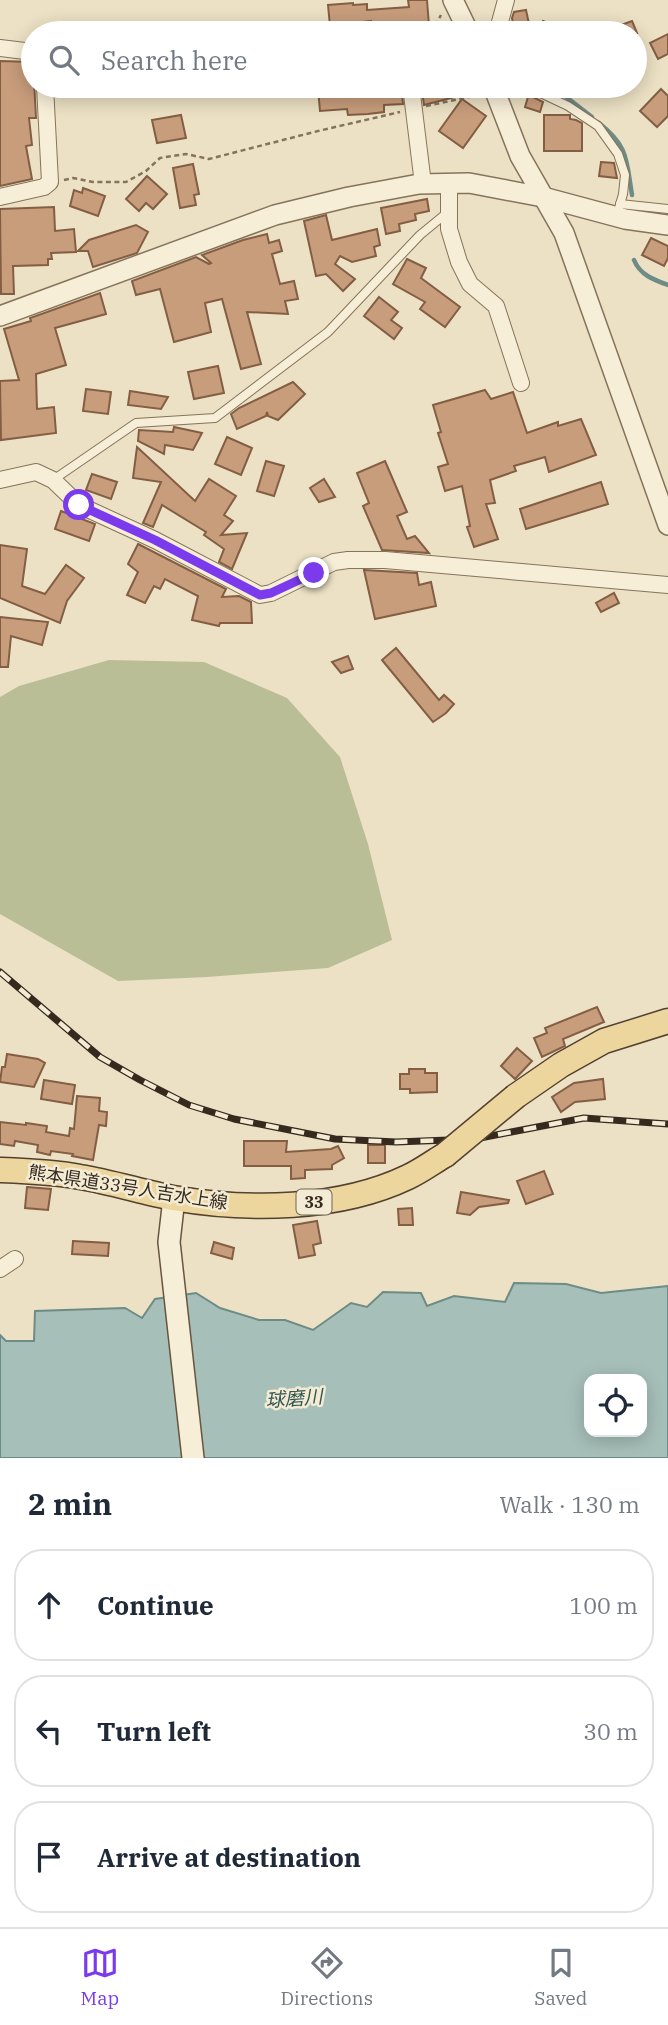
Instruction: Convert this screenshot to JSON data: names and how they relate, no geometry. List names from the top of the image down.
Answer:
{
  "streets": {
    "main road": ["熊本県道33号人吉水上線", "33"]
  },
  "water": ["球磨川"],
  "page": {
    "search": "Search here",
    "heading": ["2 min", "Walk · 130 m"],
    "list": [
      ["Continue", "100 m"],
      ["Turn left", "30 m"],
      "Arrive at destination"
    ],
    "nav": ["Map", "Directions", "Saved"]
  }
}
